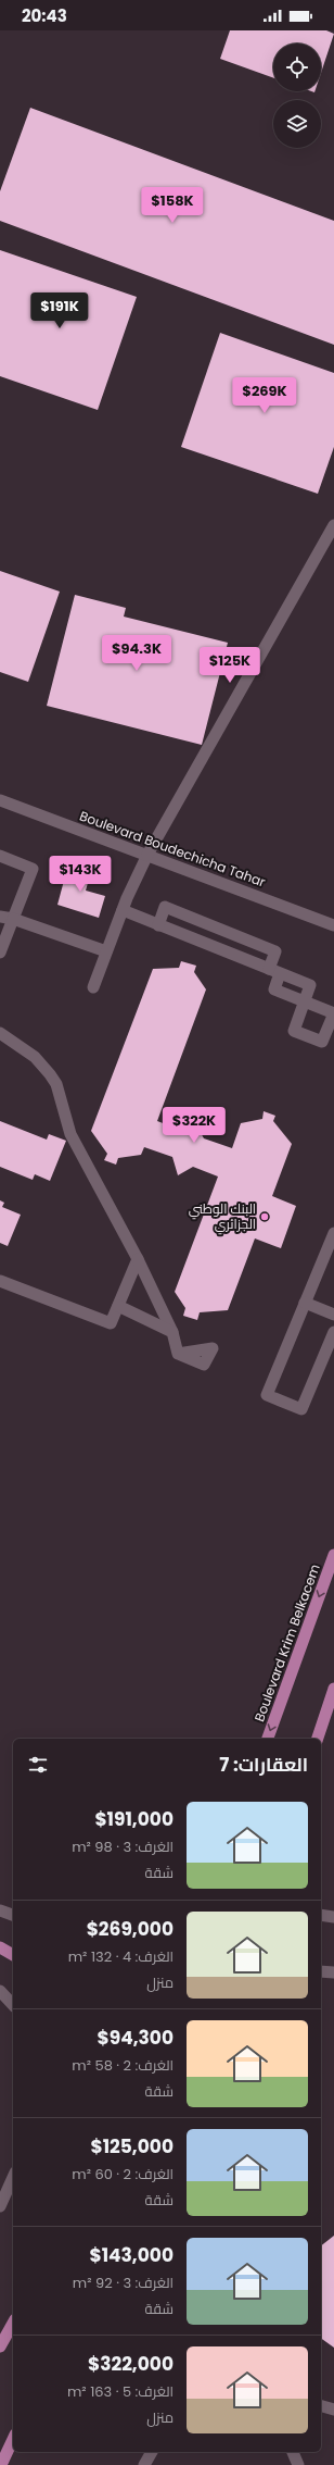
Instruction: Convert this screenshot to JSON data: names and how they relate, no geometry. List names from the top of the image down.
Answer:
{
  "streets": {
    "main road": ["Boulevard Krim Belkacem"],
    "street": ["Boulevard Boudechicha Tahar"]
  },
  "one_way": ["Boulevard Krim Belkacem"],
  "places": ["البنك الوطني الجزائري"],
  "page": {
    "status": "20:43",
    "price": [
      "$158K",
      "$191K",
      "$269K",
      "$94.3K",
      "$125K",
      "$143K",
      "$322K"
    ],
    "heading": "العقارات: 7",
    "list": [
      {
        "name": "$191,000",
        "note": "الغرف: 3 · 98 m² · شقة"
      },
      {
        "name": "$269,000",
        "note": "الغرف: 4 · 132 m² · منزل"
      },
      {
        "name": "$94,300",
        "note": "الغرف: 2 · 58 m² · شقة"
      },
      {
        "name": "$125,000",
        "note": "الغرف: 2 · 60 m² · شقة"
      },
      {
        "name": "$143,000",
        "note": "الغرف: 3 · 92 m² · شقة"
      },
      {
        "name": "$322,000",
        "note": "الغرف: 5 · 163 m² · منزل"
      }
    ]
  }
}
